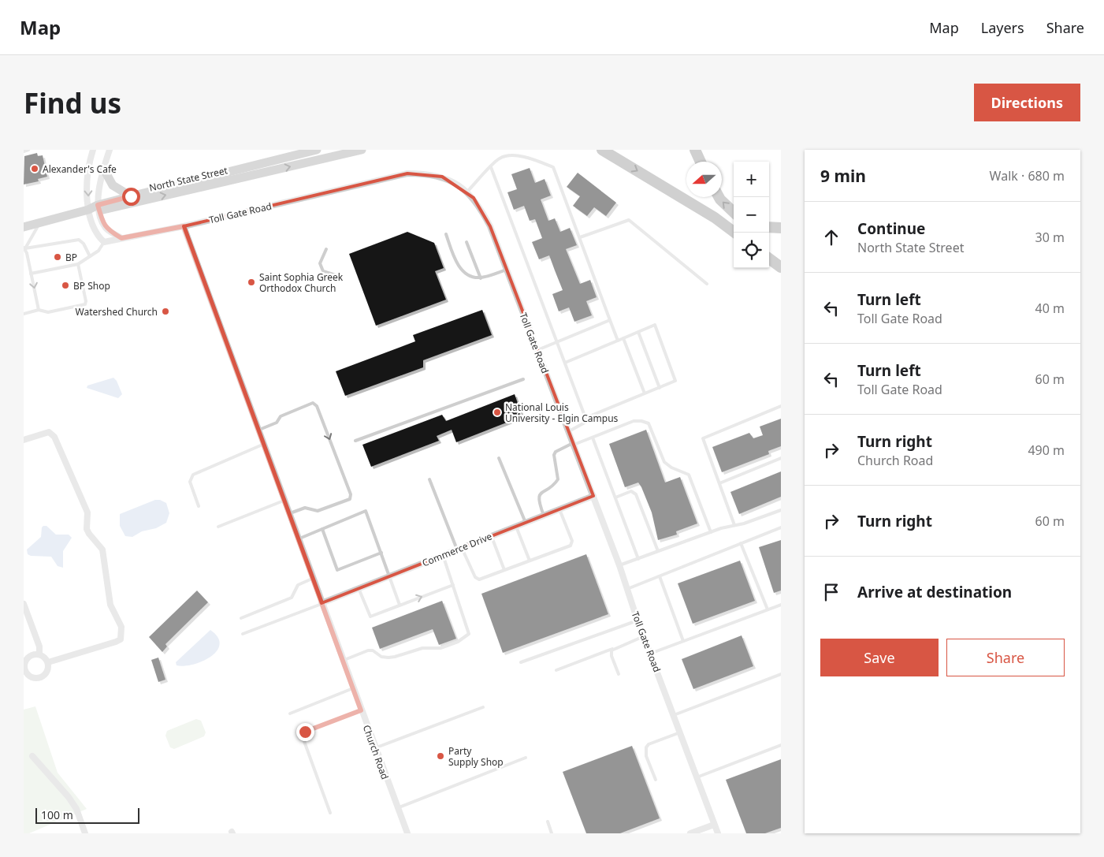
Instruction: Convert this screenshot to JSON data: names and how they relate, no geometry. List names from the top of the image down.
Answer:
{
  "streets": {
    "main road": ["North State Street"],
    "street": ["Toll Gate Road", "Commerce Drive", "Church Road"]
  },
  "crossings": [
    ["Toll Gate Road", "Commerce Drive"],
    ["Toll Gate Road", "Church Road"],
    ["Commerce Drive", "Church Road"]
  ],
  "places": [
    "Alexander's Cafe",
    "BP",
    "Saint Sophia Greek Orthodox Church",
    "BP Shop",
    "Watershed Church",
    "National Louis University - Elgin Campus",
    "Party Supply Shop"
  ],
  "scale_bar": "100 m",
  "north": "left",
  "page": {
    "header": "Map",
    "nav": ["Map", "Layers", "Share"],
    "buttons": [
      "Directions",
      ["Save", "Share"]
    ],
    "title": "Find us",
    "heading": ["9 min", "Walk · 680 m"],
    "map_buttons": ["+", "−"],
    "list": [
      ["Continue", "North State Street", "30 m"],
      ["Turn left", "Toll Gate Road", "40 m"],
      ["Turn left", "Toll Gate Road", "60 m"],
      ["Turn right", "Church Road", "490 m"],
      ["Turn right", "60 m"],
      "Arrive at destination"
    ],
    "scale": "100 m"
  }
}
